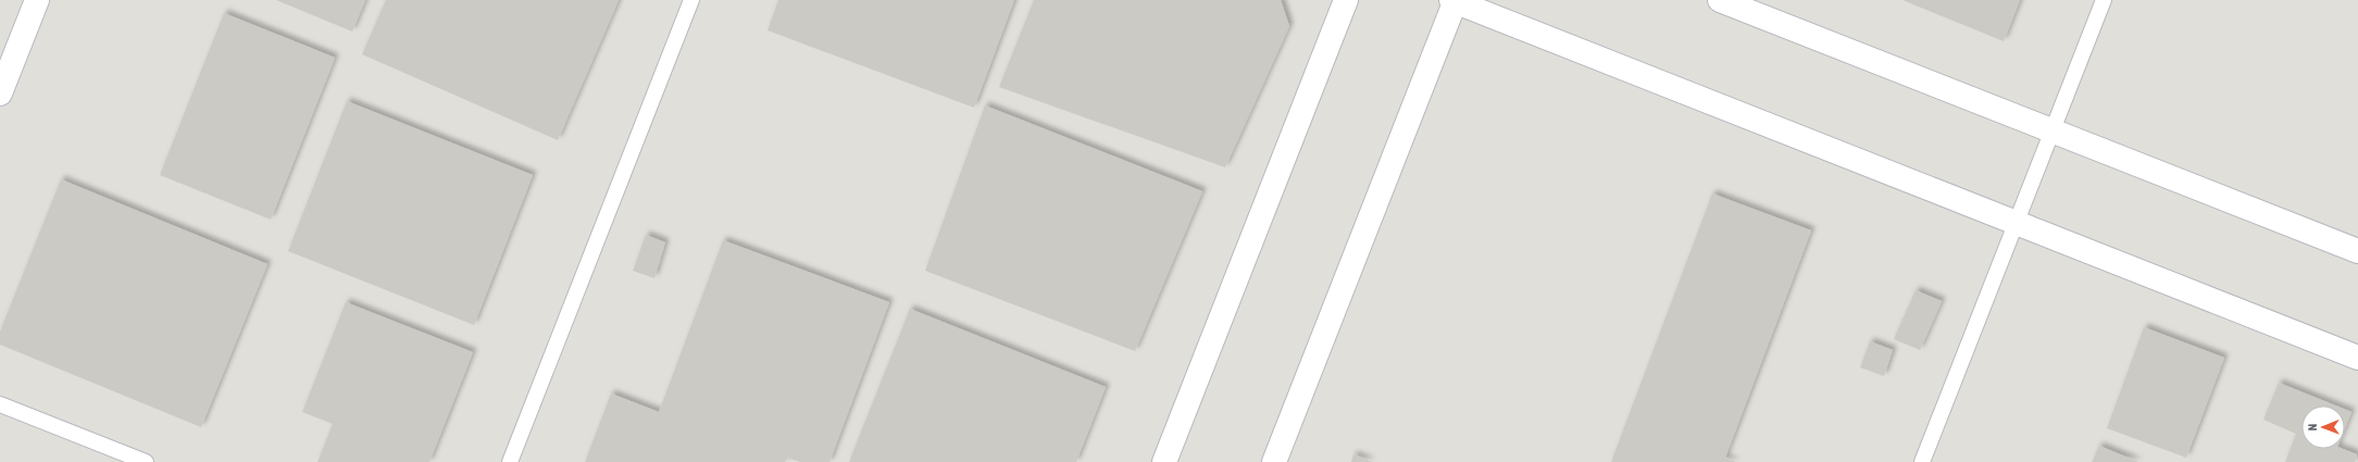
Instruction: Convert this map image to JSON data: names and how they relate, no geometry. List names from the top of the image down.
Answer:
{
  "north": "left"
}
